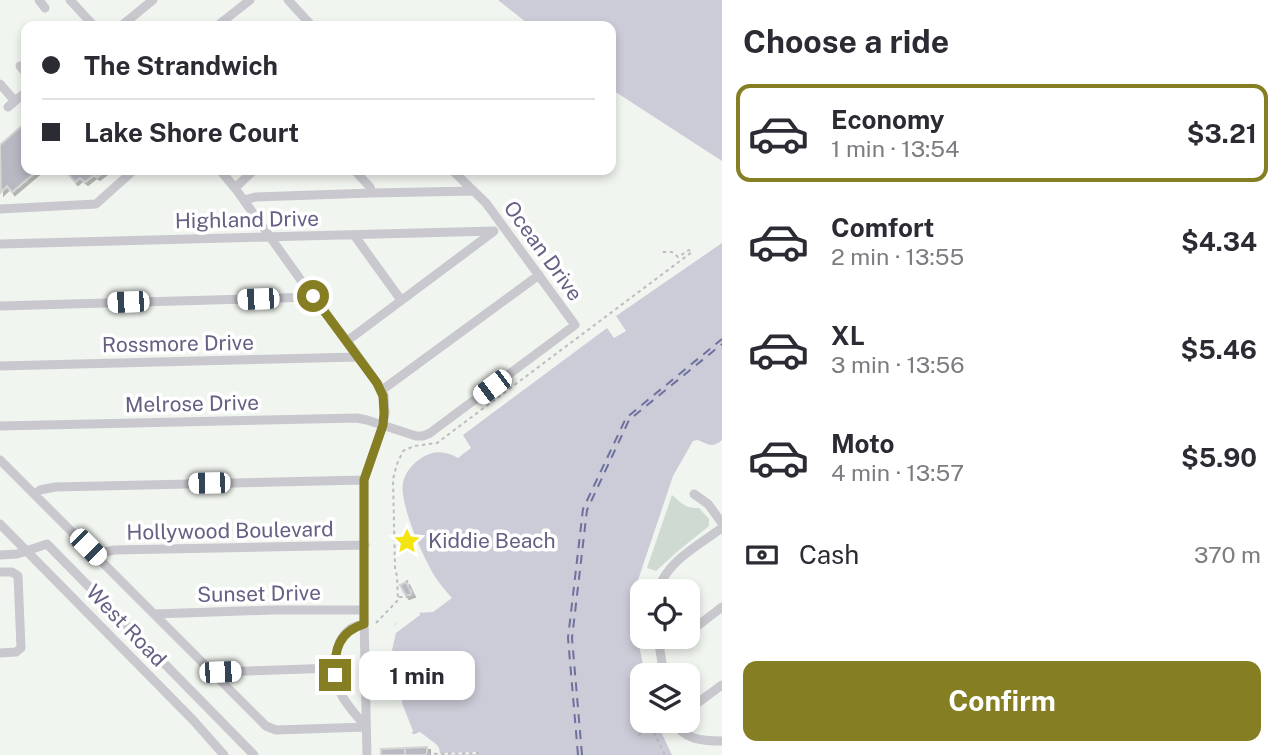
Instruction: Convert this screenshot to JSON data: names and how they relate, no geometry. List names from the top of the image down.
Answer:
{
  "streets": {
    "street": [
      "Highland Drive",
      "Ocean Drive",
      "Rossmore Drive",
      "Melrose Drive",
      "Hollywood Boulevard",
      "Sunset Drive",
      "West Road"
    ]
  },
  "crossings": [
    ["Ocean Drive", "Melrose Drive"]
  ],
  "places": {
    "place": ["Kiddie Beach"]
  },
  "page": {
    "heading": "Choose a ride",
    "banner": ["The Strandwich", "Lake Shore Court"],
    "list": [
      {
        "name": "Economy",
        "note": "1 min · 13:54",
        "value": "$3.21"
      },
      {
        "name": "Comfort",
        "note": "2 min · 13:55",
        "value": "$4.34"
      },
      {
        "name": "XL",
        "note": "3 min · 13:56",
        "value": "$5.46"
      },
      {
        "name": "Moto",
        "note": "4 min · 13:57",
        "value": "$5.90"
      }
    ],
    "pay": ["Cash", "370 m"],
    "buttons": "Confirm",
    "bubble": "1 min"
  }
}
